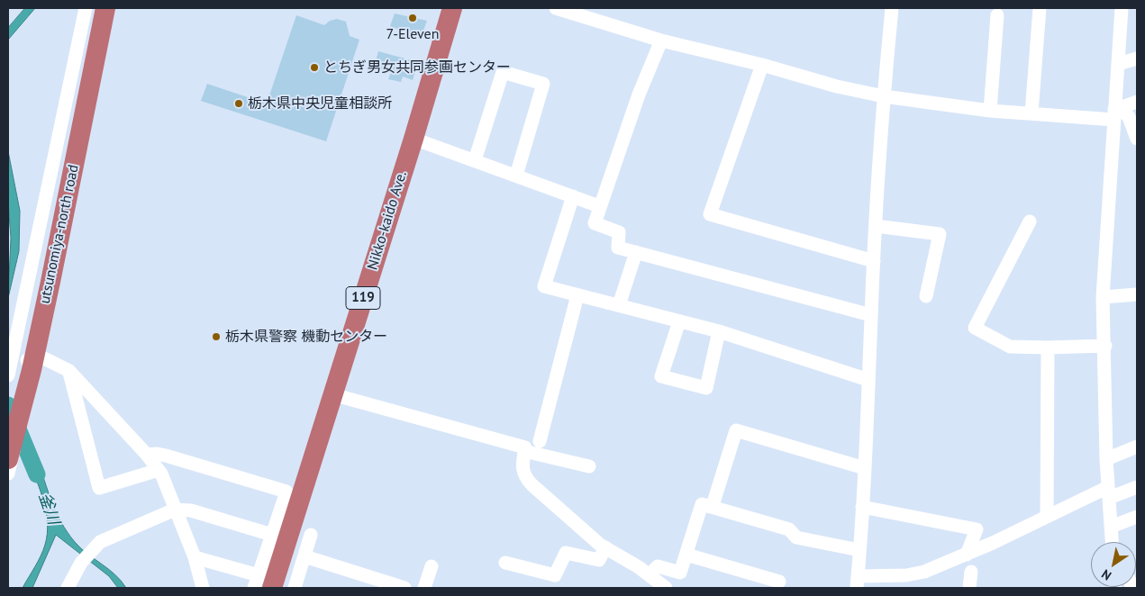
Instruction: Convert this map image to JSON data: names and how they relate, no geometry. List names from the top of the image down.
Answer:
{
  "streets": {
    "highway": ["Nikko-kaido Ave.", "utsunomiya-north road", "119"]
  },
  "water": ["釜川"],
  "places": [
    "7-Eleven",
    "とちぎ男女共同参画センター",
    "栃木県中央児童相談所",
    "栃木県警察 機動センター"
  ],
  "north": "bottom left"
}
